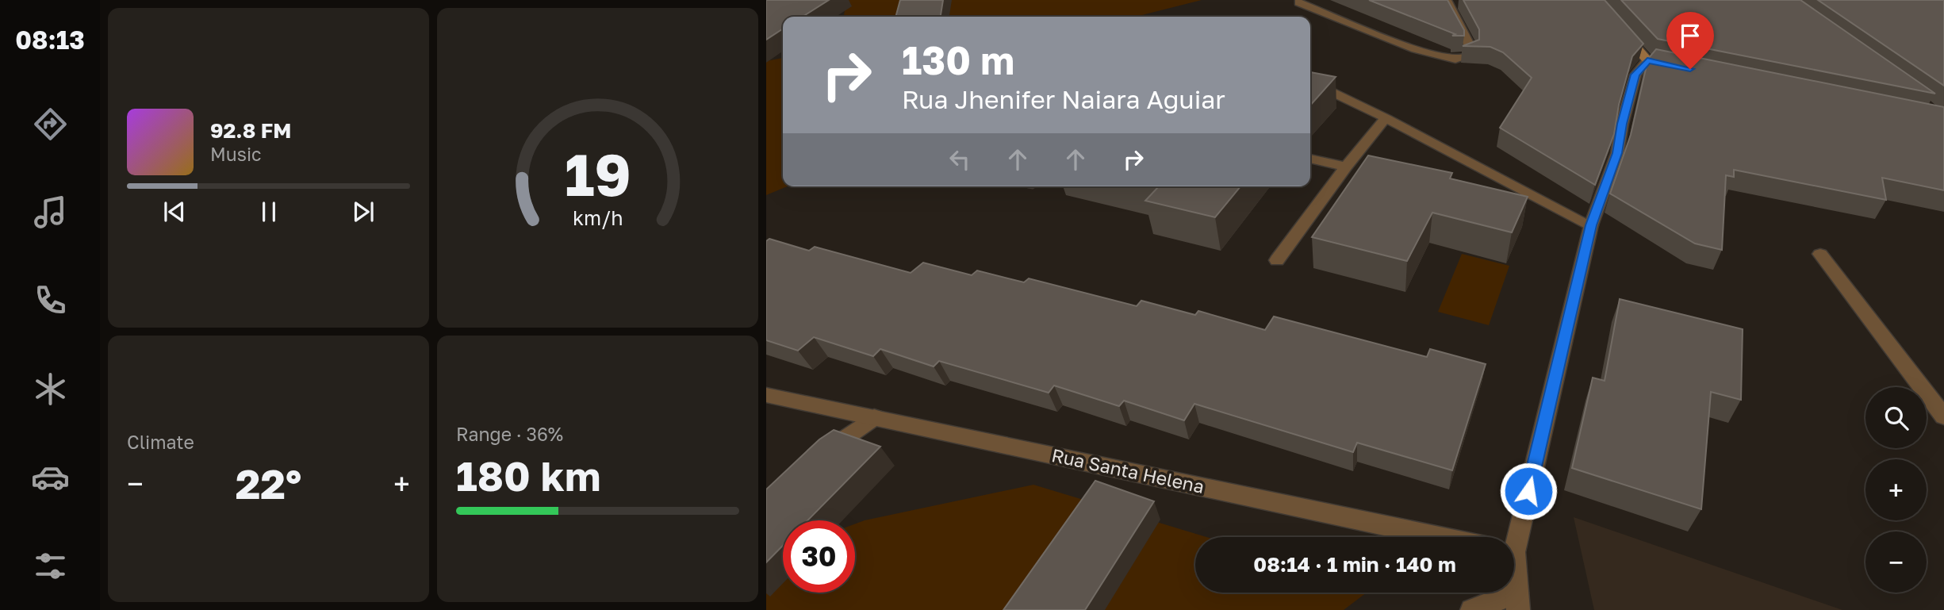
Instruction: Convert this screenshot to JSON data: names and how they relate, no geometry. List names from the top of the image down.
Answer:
{
  "streets": {
    "street": ["Rua Santa Helena"]
  },
  "page": {
    "tabs": "08:13",
    "turn": ["130 m", "Rua Jhenifer Naiara Aguiar"],
    "song": ["92.8 FM", "Music"],
    "tile": [
      "Climate",
      ["Range · 36%", "180 km"]
    ],
    "map_buttons": ["+", "−"],
    "heat": ["−", "22°", "+"],
    "limit": "30",
    "trip": "08:14 · 1 min · 140 m",
    "gauge": ["19", "km/h"]
  }
}
